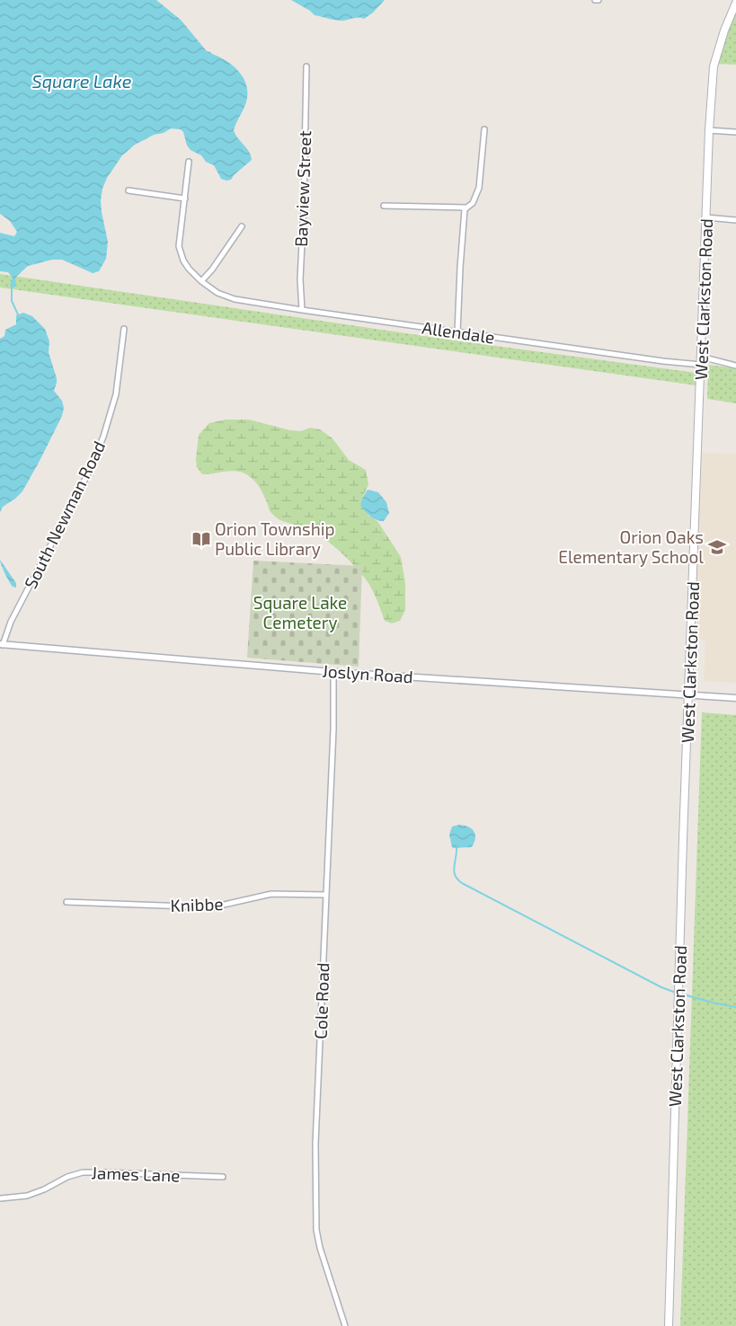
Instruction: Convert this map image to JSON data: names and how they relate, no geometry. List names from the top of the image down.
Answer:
{
  "streets": {
    "main road": ["West Clarkston Road"],
    "street": [
      "Bayview Street",
      "Allendale",
      "South Newman Road",
      "Joslyn Road",
      "Knibbe",
      "Cole Road",
      "James Lane"
    ]
  },
  "crossings": [
    ["Bayview Street", "Allendale"],
    ["West Clarkston Road", "Allendale"],
    ["West Clarkston Road", "Joslyn Road"],
    ["South Newman Road", "Joslyn Road"],
    ["Joslyn Road", "Cole Road"],
    ["Knibbe", "Cole Road"]
  ],
  "water": ["Square Lake"],
  "parks": ["Square Lake Cemetery"],
  "places": {
    "library": ["Orion Township Public Library"],
    "school or university": ["Orion Oaks Elementary School"]
  }
}
